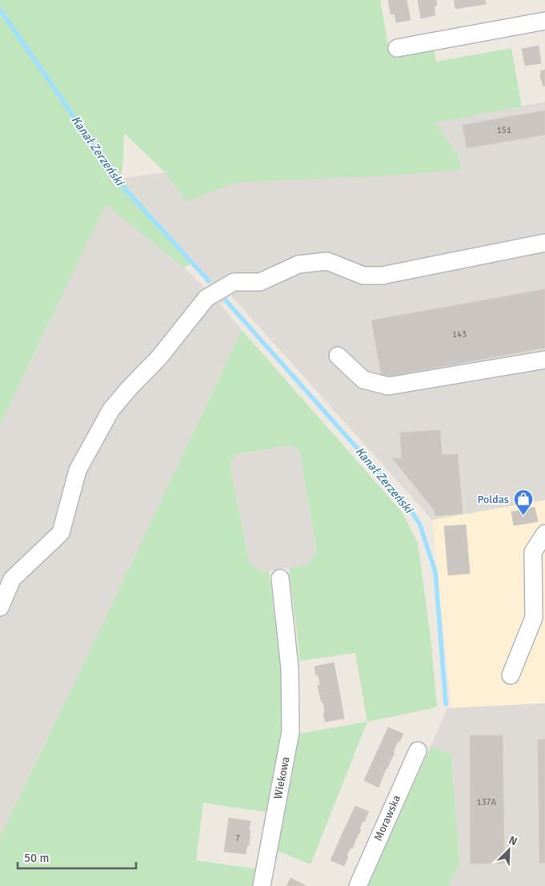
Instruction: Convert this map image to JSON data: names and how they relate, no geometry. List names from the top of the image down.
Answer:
{
  "streets": {
    "street": ["Wiekowa", "Morawska"]
  },
  "water": ["Kanał Zerzeński"],
  "places": {
    "shop": ["Poldas"]
  },
  "house_numbers": [
    "151",
    "143",
    "137A",
    "7"
  ],
  "scale_bar": "50 m",
  "north": "top right"
}
